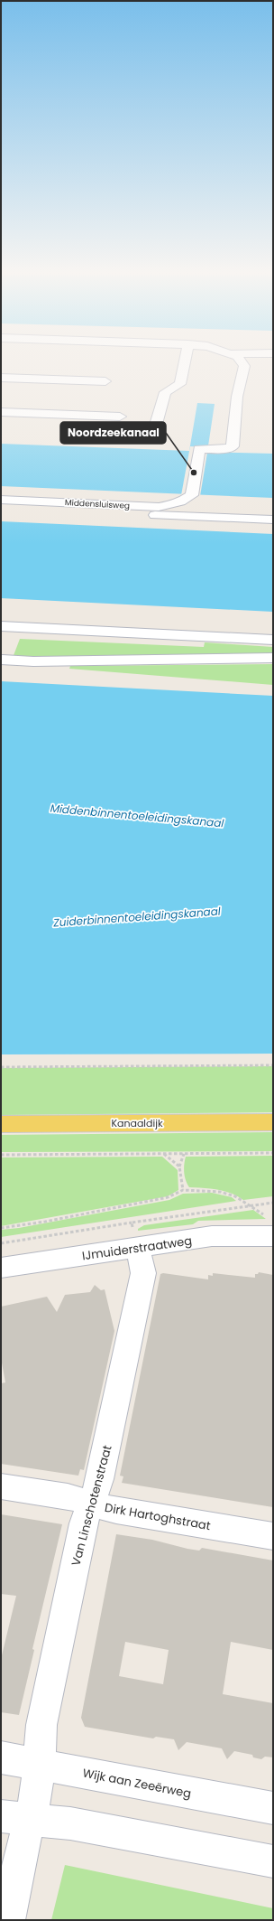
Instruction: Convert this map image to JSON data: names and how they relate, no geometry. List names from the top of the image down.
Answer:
{
  "streets": {
    "main road": ["Kanaaldijk"],
    "street": [
      "Middensluisweg",
      "IJmuiderstraatweg",
      "Van Linschotenstraat",
      "Dirk Hartoghstraat",
      "Wijk aan Zeeërweg"
    ]
  },
  "crossings": [
    ["IJmuiderstraatweg", "Van Linschotenstraat"],
    ["Van Linschotenstraat", "Dirk Hartoghstraat"],
    ["Van Linschotenstraat", "Wijk aan Zeeërweg"]
  ],
  "water": ["Middenbinnentoeleidingskanaal", "Zuiderbinnentoeleidingskanaal"],
  "places": ["Noordzeekanaal"]
}
